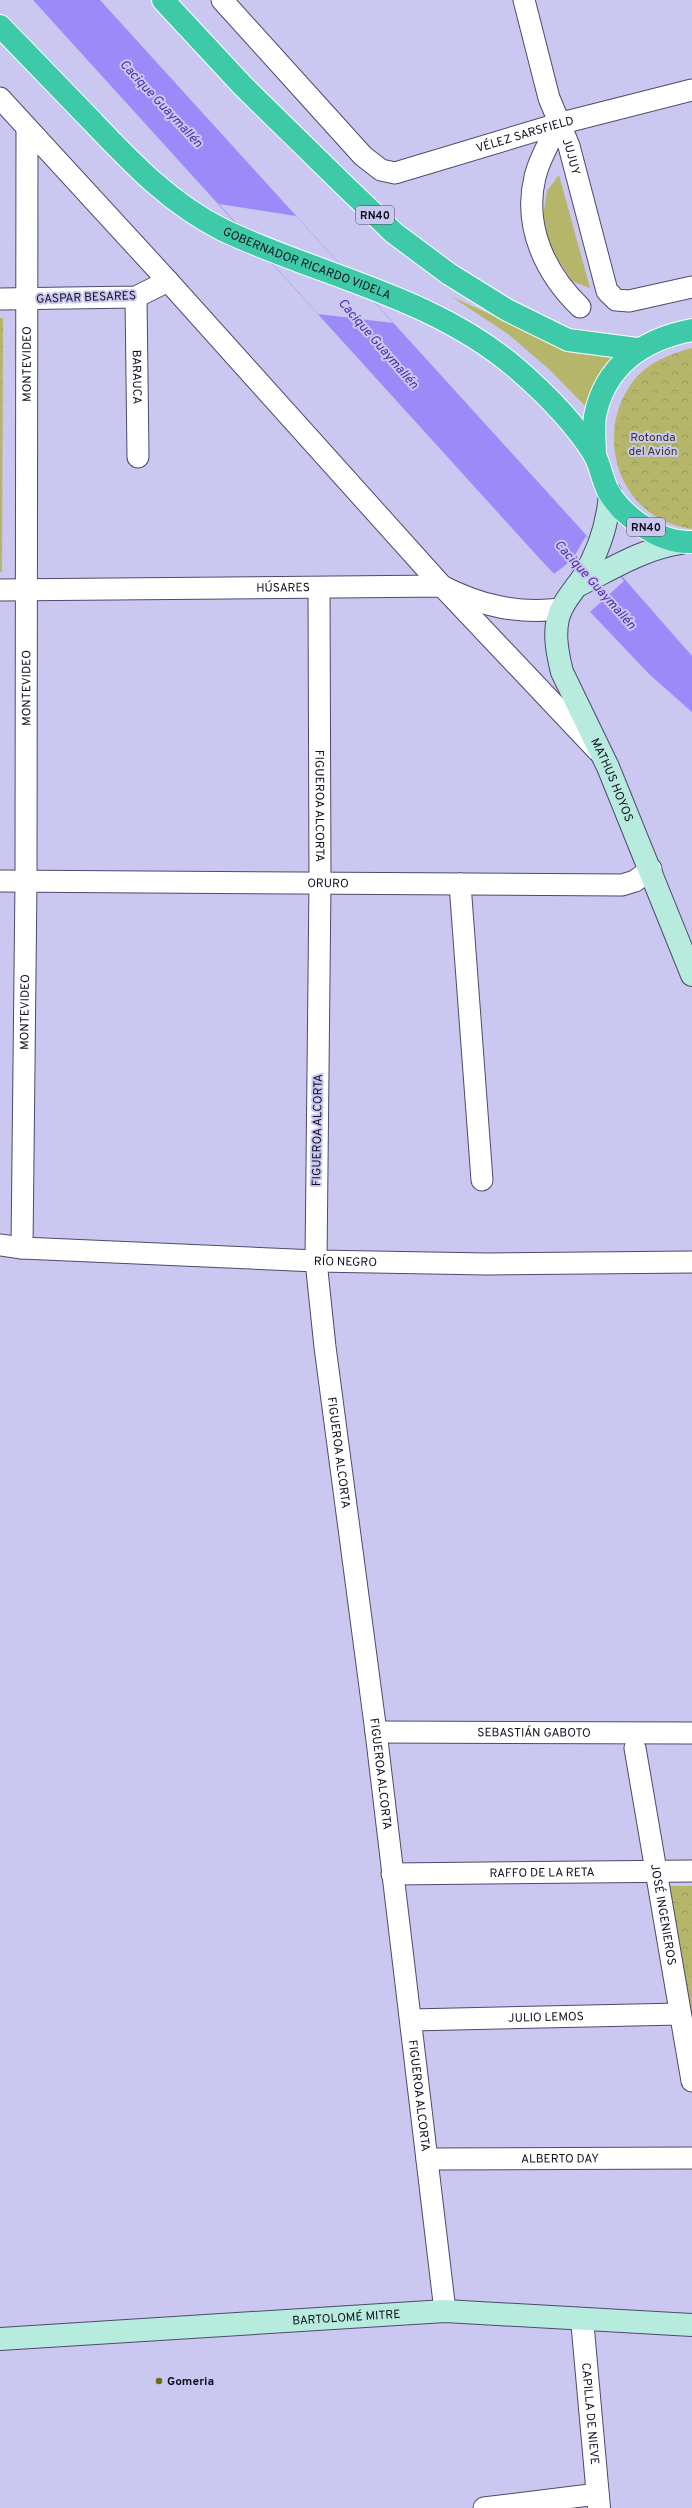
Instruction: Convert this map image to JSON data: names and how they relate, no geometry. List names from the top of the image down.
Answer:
{
  "streets": {
    "highway": ["RN40", "GOBERNADOR RICARDO VIDELA"],
    "main road": ["MATHUS HOYOS", "BARTOLOMÉ MITRE"],
    "street": [
      "VÉLEZ SARSFIELD",
      "JUJUY",
      "GASPAR BESARES",
      "MONTEVIDEO",
      "BARAUCA",
      "HÚSARES",
      "FIGUEROA ALCORTA",
      "ORURO",
      "RÍO NEGRO",
      "SEBASTIÁN GABOTO",
      "RAFFO DE LA RETA",
      "JOSÉ INGENIEROS",
      "JULIO LEMOS",
      "ALBERTO DAY",
      "CAPILLA DE NIEVE"
    ]
  },
  "crossings": [
    ["VÉLEZ SARSFIELD", "JUJUY"],
    ["RN40", "GOBERNADOR RICARDO VIDELA"],
    ["RN40", "MATHUS HOYOS"],
    ["GOBERNADOR RICARDO VIDELA", "MATHUS HOYOS"],
    ["GASPAR BESARES", "MONTEVIDEO"],
    ["GASPAR BESARES", "BARAUCA"],
    ["MONTEVIDEO", "HÚSARES"],
    ["MONTEVIDEO", "ORURO"],
    ["MONTEVIDEO", "RÍO NEGRO"],
    ["HÚSARES", "MATHUS HOYOS"],
    ["HÚSARES", "FIGUEROA ALCORTA"],
    ["MATHUS HOYOS", "ORURO"],
    ["FIGUEROA ALCORTA", "ORURO"],
    ["FIGUEROA ALCORTA", "RÍO NEGRO"],
    ["FIGUEROA ALCORTA", "SEBASTIÁN GABOTO"],
    ["FIGUEROA ALCORTA", "RAFFO DE LA RETA"],
    ["FIGUEROA ALCORTA", "JULIO LEMOS"],
    ["FIGUEROA ALCORTA", "ALBERTO DAY"],
    ["FIGUEROA ALCORTA", "BARTOLOMÉ MITRE"],
    ["RAFFO DE LA RETA", "JOSÉ INGENIEROS"],
    ["JOSÉ INGENIEROS", "JULIO LEMOS"],
    ["BARTOLOMÉ MITRE", "CAPILLA DE NIEVE"]
  ],
  "water": ["Cacique Guaymallén"],
  "parks": ["Rotonda del Avión"],
  "places": ["Gomeria"]
}
